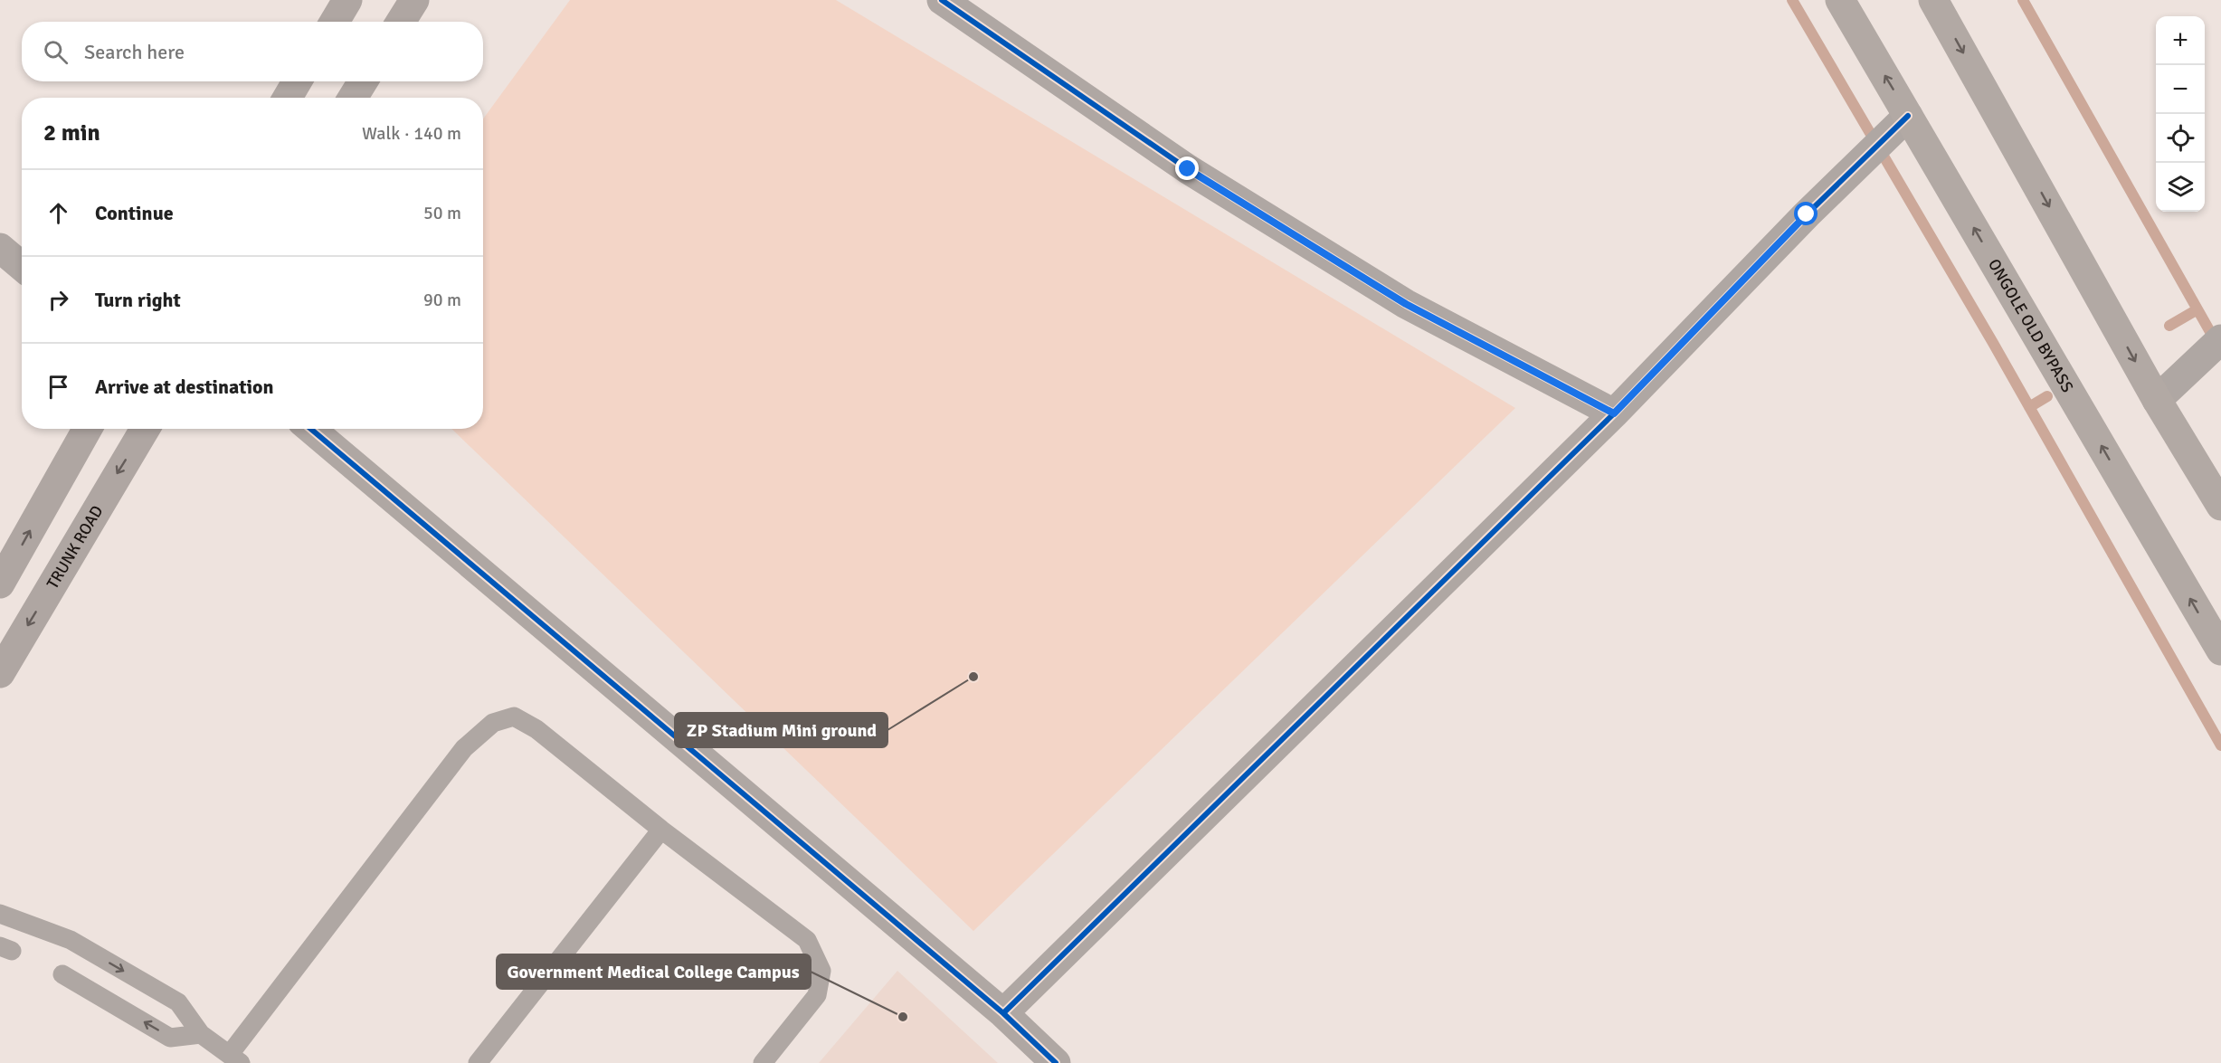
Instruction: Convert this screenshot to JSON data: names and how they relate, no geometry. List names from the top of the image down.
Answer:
{
  "streets": {
    "main road": ["ONGOLE OLD BYPASS", "TRUNK ROAD"]
  },
  "places": ["ZP Stadium Mini ground", "Government Medical College Campus"],
  "page": {
    "map_buttons": ["+", "−"],
    "search": "Search here",
    "heading": ["2 min", "Walk · 140 m"],
    "list": [
      ["Continue", "50 m"],
      ["Turn right", "90 m"],
      "Arrive at destination"
    ]
  }
}
